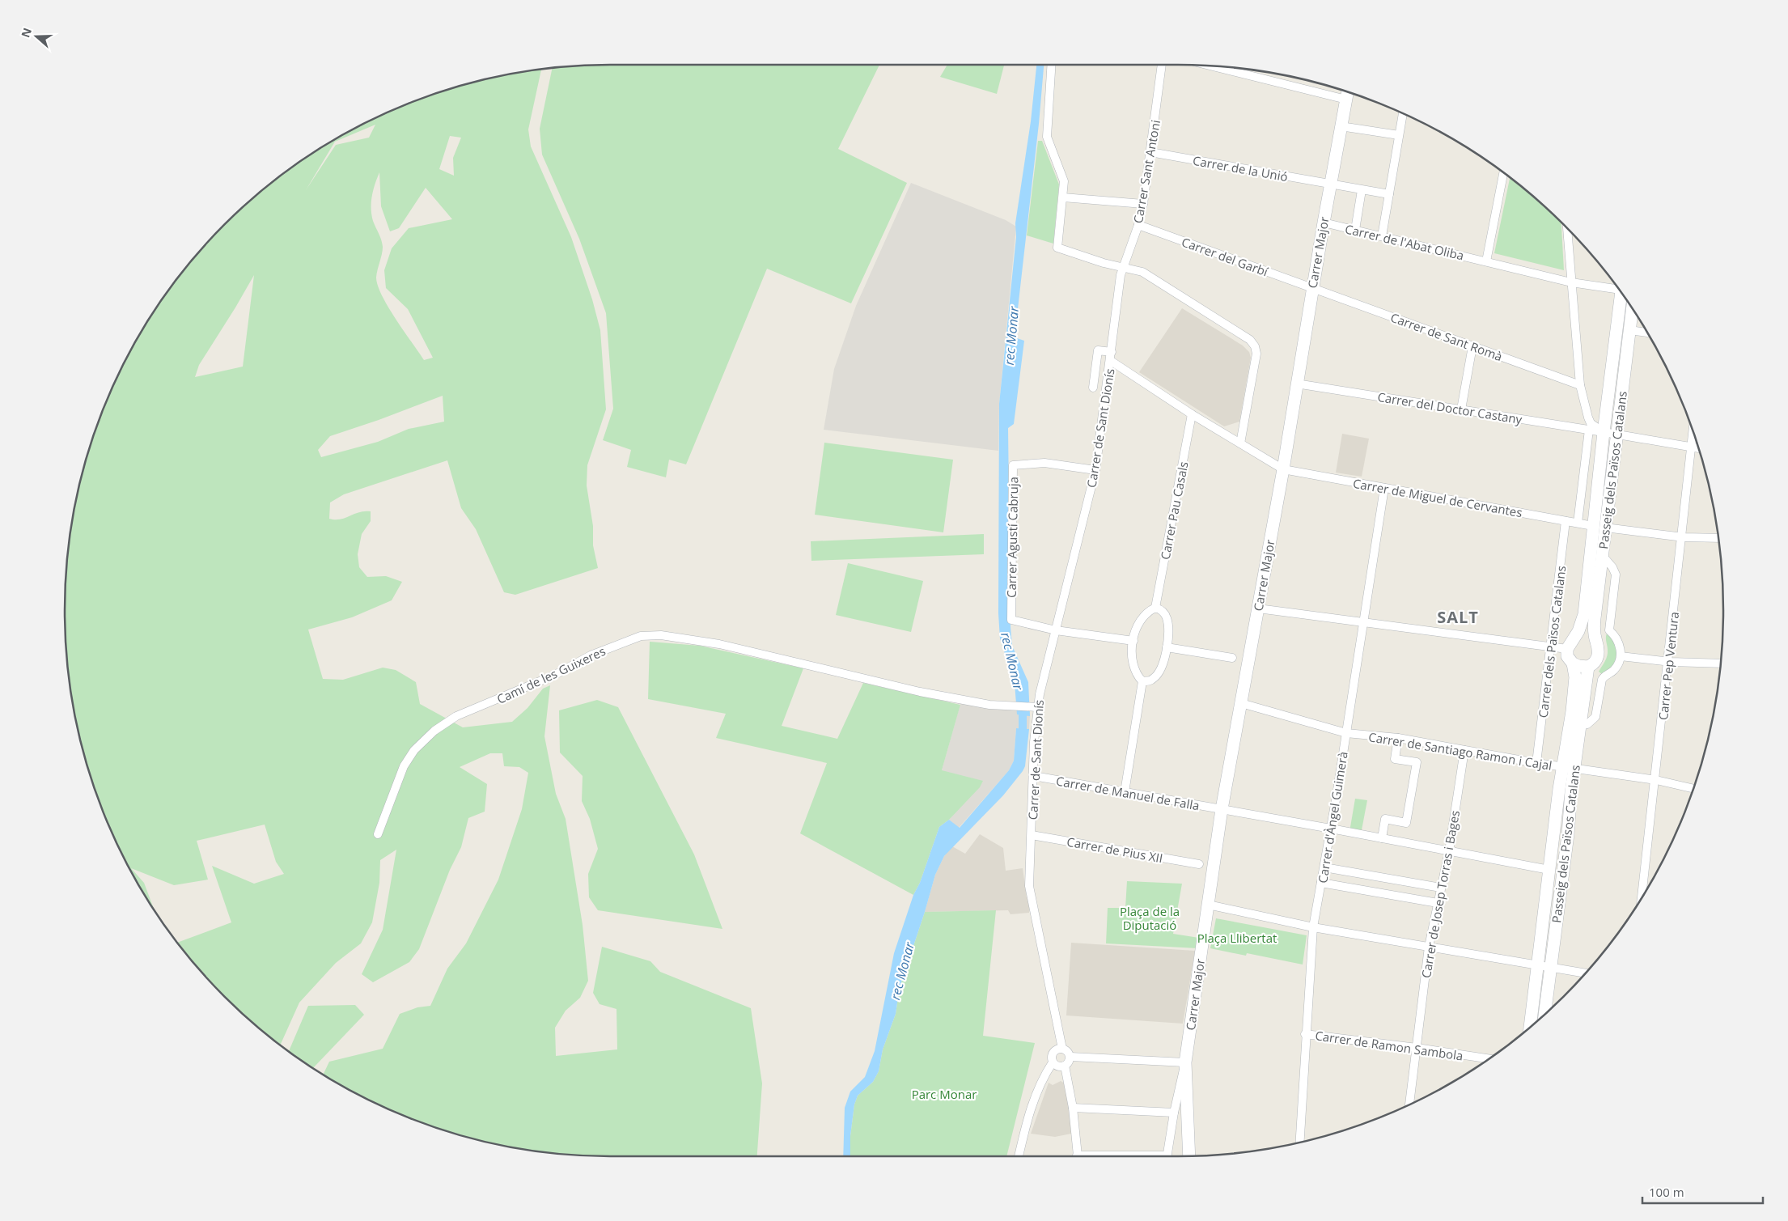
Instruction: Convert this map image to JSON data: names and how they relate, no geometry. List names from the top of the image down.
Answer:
{
  "streets": {
    "main road": ["Carrer Major", "Passeig dels Països Catalans"],
    "street": [
      "Carrer de la Unió",
      "Carrer Sant Antoni",
      "Carrer de l'Abat Oliba",
      "Carrer del Garbí",
      "Carrer de Sant Romà",
      "Carrer del Doctor Castany",
      "Carrer de Sant Dionís",
      "Carrer de Miguel de Cervantes",
      "Carrer Pau Casals",
      "Carrer Agustí Cabruja",
      "Carrer dels Països Catalans",
      "Carrer Pep Ventura",
      "Camí de les Guixeres",
      "Carrer de Santiago Ramon i Cajal",
      "Carrer de Manuel de Falla",
      "Carrer d'Àngel Guimerà",
      "Carrer de Pius XII",
      "Carrer de Josep Torras i Bages",
      "Carrer de Ramon Sambola"
    ]
  },
  "crossings": [
    ["Carrer de la Unió", "Carrer Sant Antoni"],
    ["Carrer de la Unió", "Carrer Major"],
    ["Carrer Sant Antoni", "Carrer del Garbí"],
    ["Carrer Sant Antoni", "Carrer de Sant Dionís"],
    ["Carrer de l'Abat Oliba", "Carrer Major"],
    ["Carrer Major", "Carrer del Garbí"],
    ["Carrer Major", "Carrer de Sant Romà"],
    ["Carrer Major", "Carrer del Doctor Castany"],
    ["Carrer Major", "Carrer de Miguel de Cervantes"],
    ["Carrer Major", "Carrer de Santiago Ramon i Cajal"],
    ["Carrer Major", "Carrer de Manuel de Falla"],
    ["Carrer del Garbí", "Carrer de Sant Romà"],
    ["Carrer del Doctor Castany", "Passeig dels Països Catalans"],
    ["Carrer del Doctor Castany", "Carrer Pep Ventura"],
    ["Carrer de Sant Dionís", "Carrer Agustí Cabruja"],
    ["Carrer de Sant Dionís", "Camí de les Guixeres"],
    ["Carrer de Sant Dionís", "Carrer de Manuel de Falla"],
    ["Carrer de Sant Dionís", "Carrer de Pius XII"],
    ["Passeig dels Països Catalans", "Carrer de Santiago Ramon i Cajal"],
    ["Carrer de Miguel de Cervantes", "Carrer dels Països Catalans"],
    ["Carrer de Miguel de Cervantes", "Carrer d'Àngel Guimerà"],
    ["Carrer dels Països Catalans", "Carrer de Santiago Ramon i Cajal"],
    ["Carrer Pep Ventura", "Carrer de Santiago Ramon i Cajal"],
    ["Carrer de Santiago Ramon i Cajal", "Carrer d'Àngel Guimerà"],
    ["Carrer de Santiago Ramon i Cajal", "Carrer de Josep Torras i Bages"],
    ["Carrer de Manuel de Falla", "Carrer d'Àngel Guimerà"],
    ["Carrer de Manuel de Falla", "Carrer de Josep Torras i Bages"],
    ["Carrer d'Àngel Guimerà", "Carrer de Ramon Sambola"],
    ["Carrer de Josep Torras i Bages", "Carrer de Ramon Sambola"]
  ],
  "districts": ["SALT"],
  "water": ["rec Monar"],
  "parks": ["Plaça de la Diputació", "Plaça Llibertat", "Parc Monar"],
  "scale_bar": "100 m",
  "north": "left"
}
